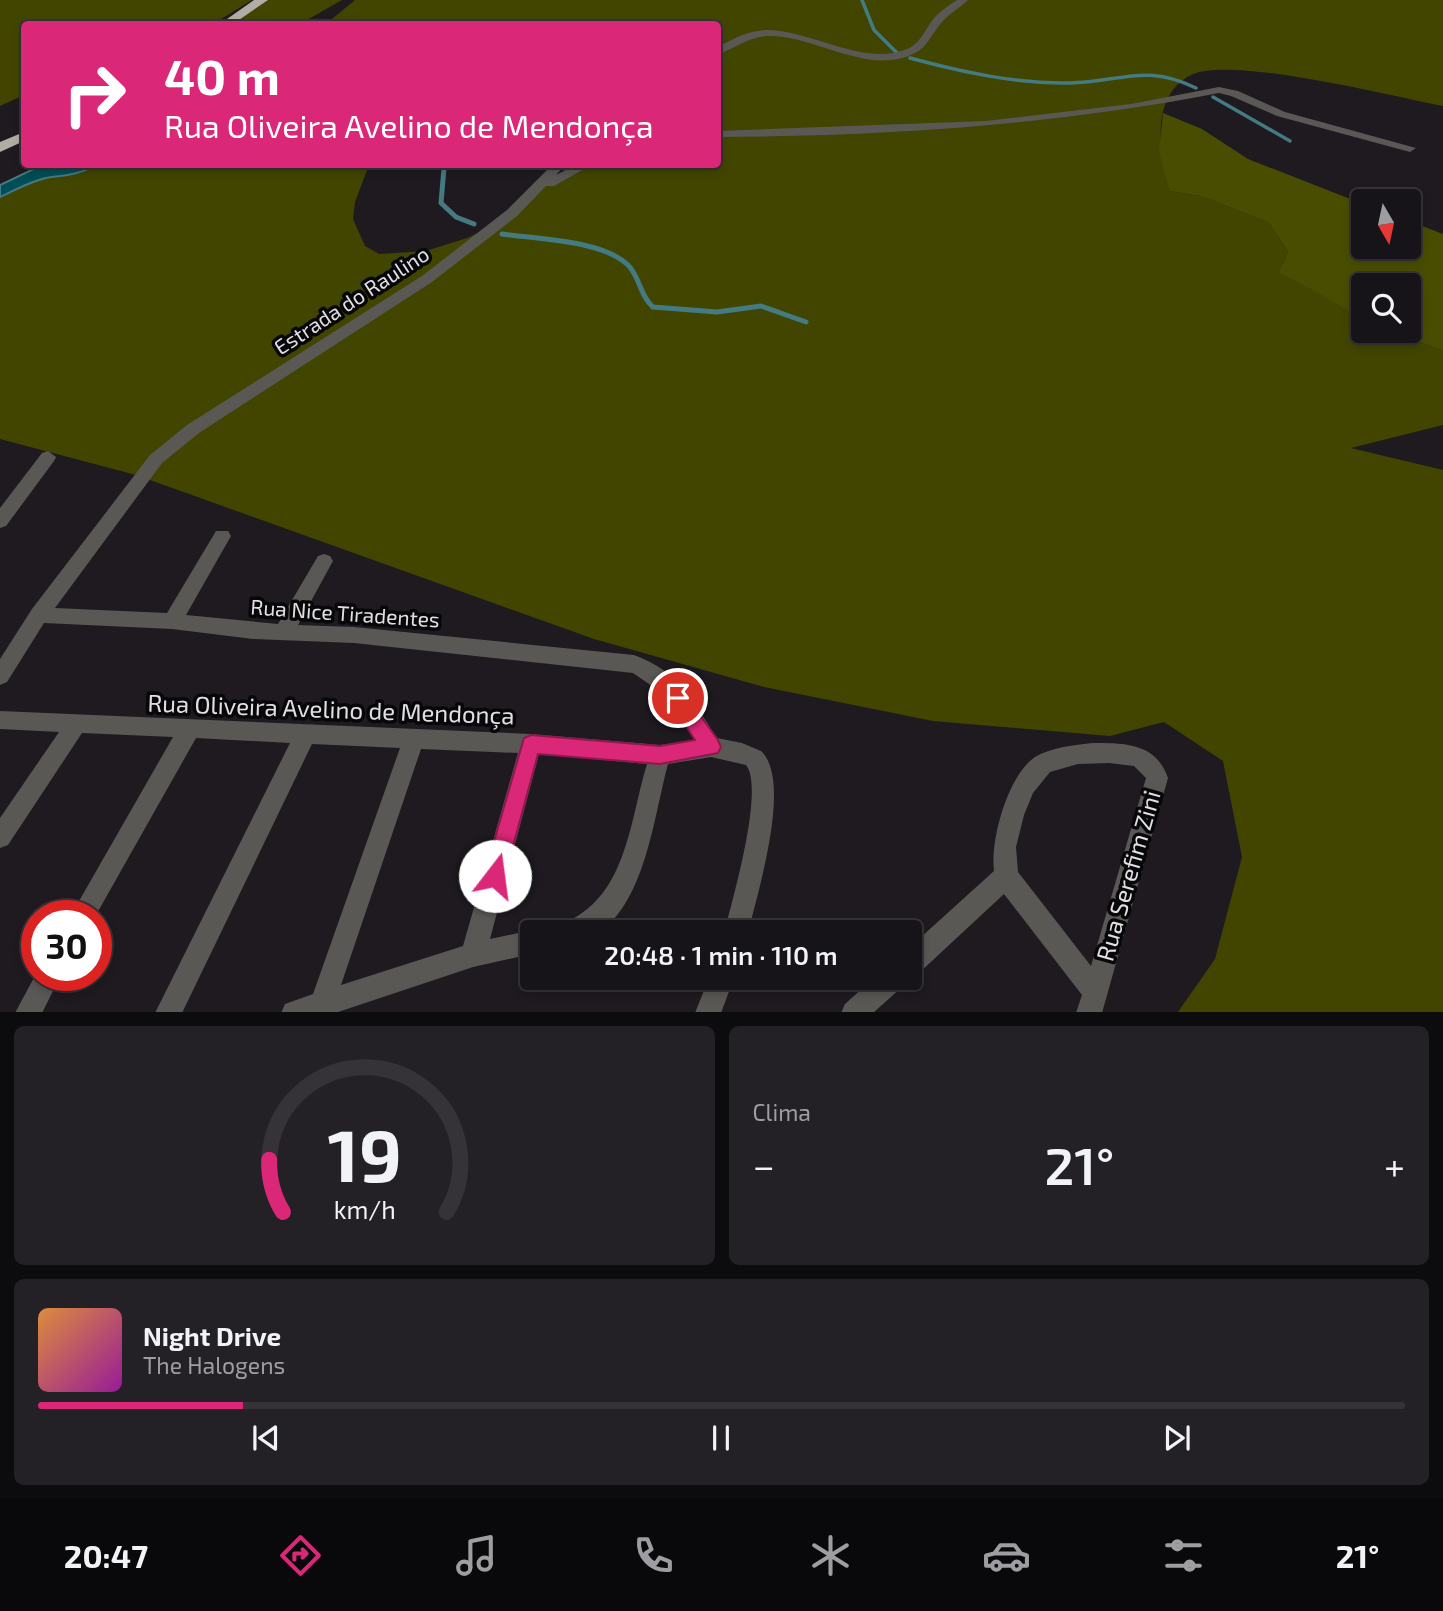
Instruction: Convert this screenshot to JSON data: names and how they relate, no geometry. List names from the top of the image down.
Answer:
{
  "streets": {
    "street": [
      "Estrada do Raulino",
      "Rua Nice Tiradentes",
      "Rua Oliveira Avelino de Mendonça",
      "Rua Serefim Zini"
    ]
  },
  "crossings": [
    ["Estrada do Raulino", "Rua Nice Tiradentes"],
    ["Rua Nice Tiradentes", "Rua Oliveira Avelino de Mendonça"]
  ],
  "north": "bottom",
  "page": {
    "turn": ["40 m", "Rua Oliveira Avelino de Mendonça"],
    "limit": "30",
    "trip": "20:48 · 1 min · 110 m",
    "tile": "Clima",
    "heat": ["−", "21°", "+"],
    "song": ["Night Drive", "The Halogens"],
    "tabs": ["20:47", "21°"],
    "gauge": ["19", "km/h"]
  }
}
